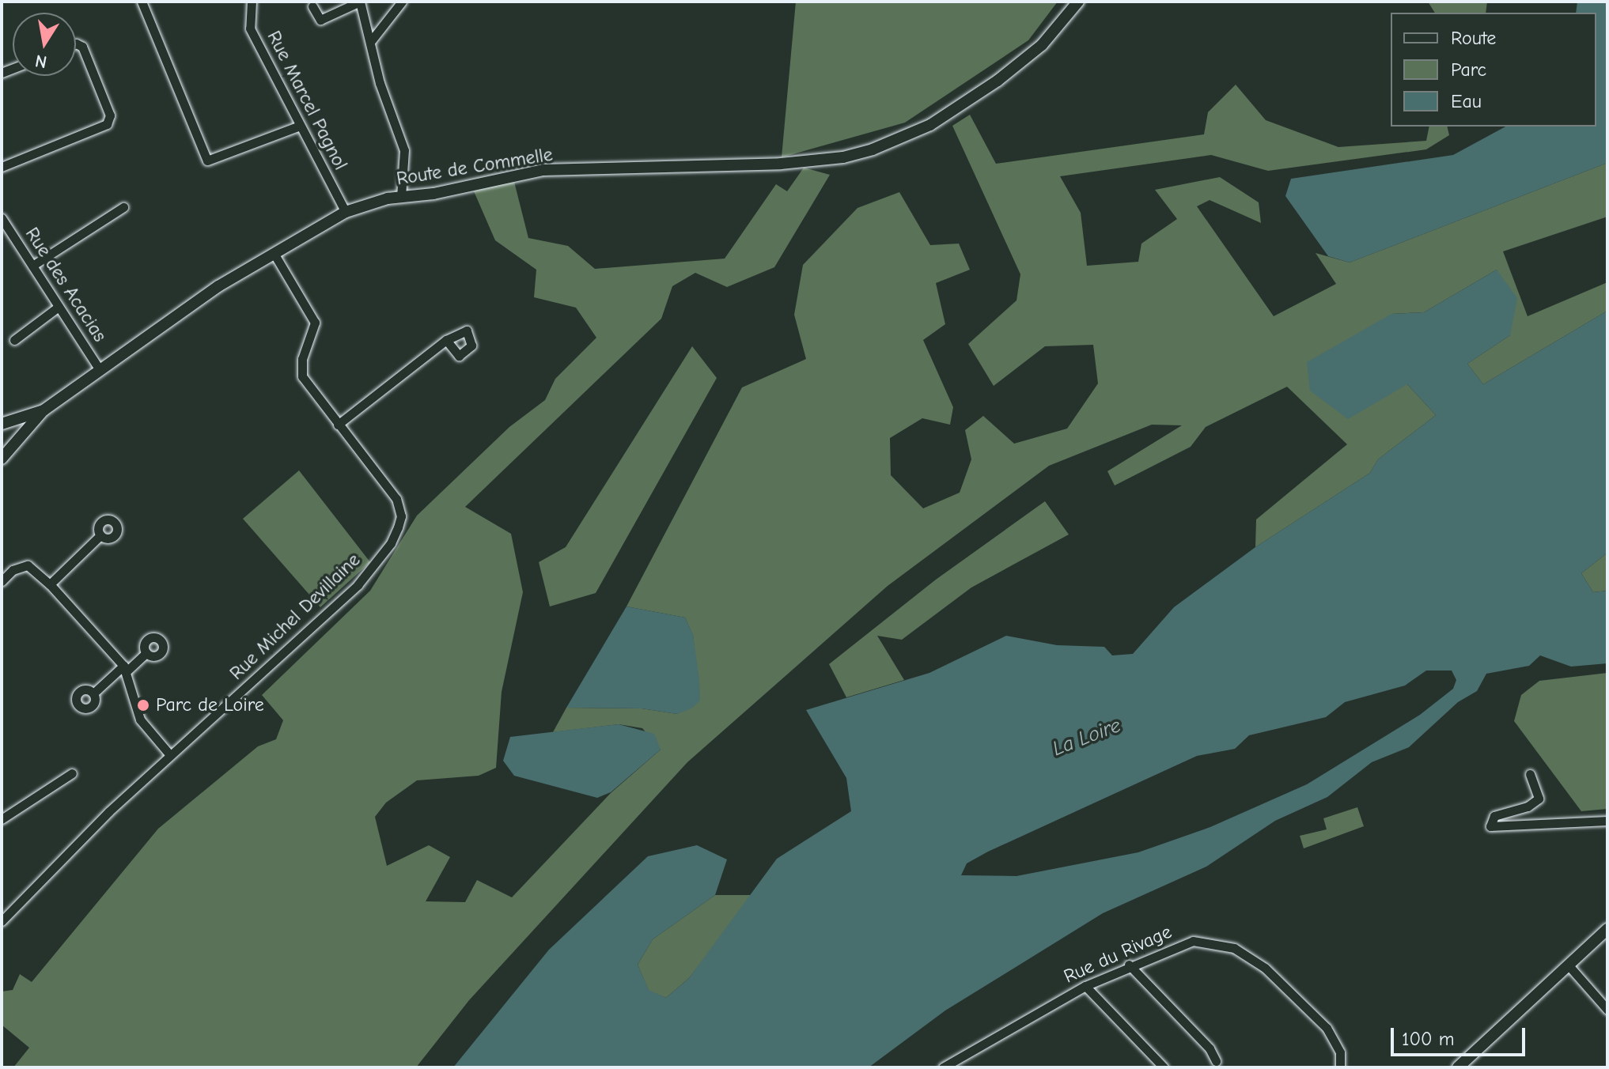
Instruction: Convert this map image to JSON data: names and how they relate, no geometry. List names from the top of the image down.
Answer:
{
  "streets": {
    "street": [
      "Rue Marcel Pagnol",
      "Route de Commelle",
      "Rue des Acacias",
      "Rue Michel Devillaine",
      "Rue du Rivage"
    ]
  },
  "crossings": [
    ["Rue Marcel Pagnol", "Route de Commelle"],
    ["Route de Commelle", "Rue des Acacias"],
    ["Route de Commelle", "Rue Michel Devillaine"]
  ],
  "water": ["La Loire"],
  "places": ["Parc de Loire"],
  "legend": ["Route", "Parc", "Eau"],
  "scale_bar": "100 m",
  "north": "bottom"
}
